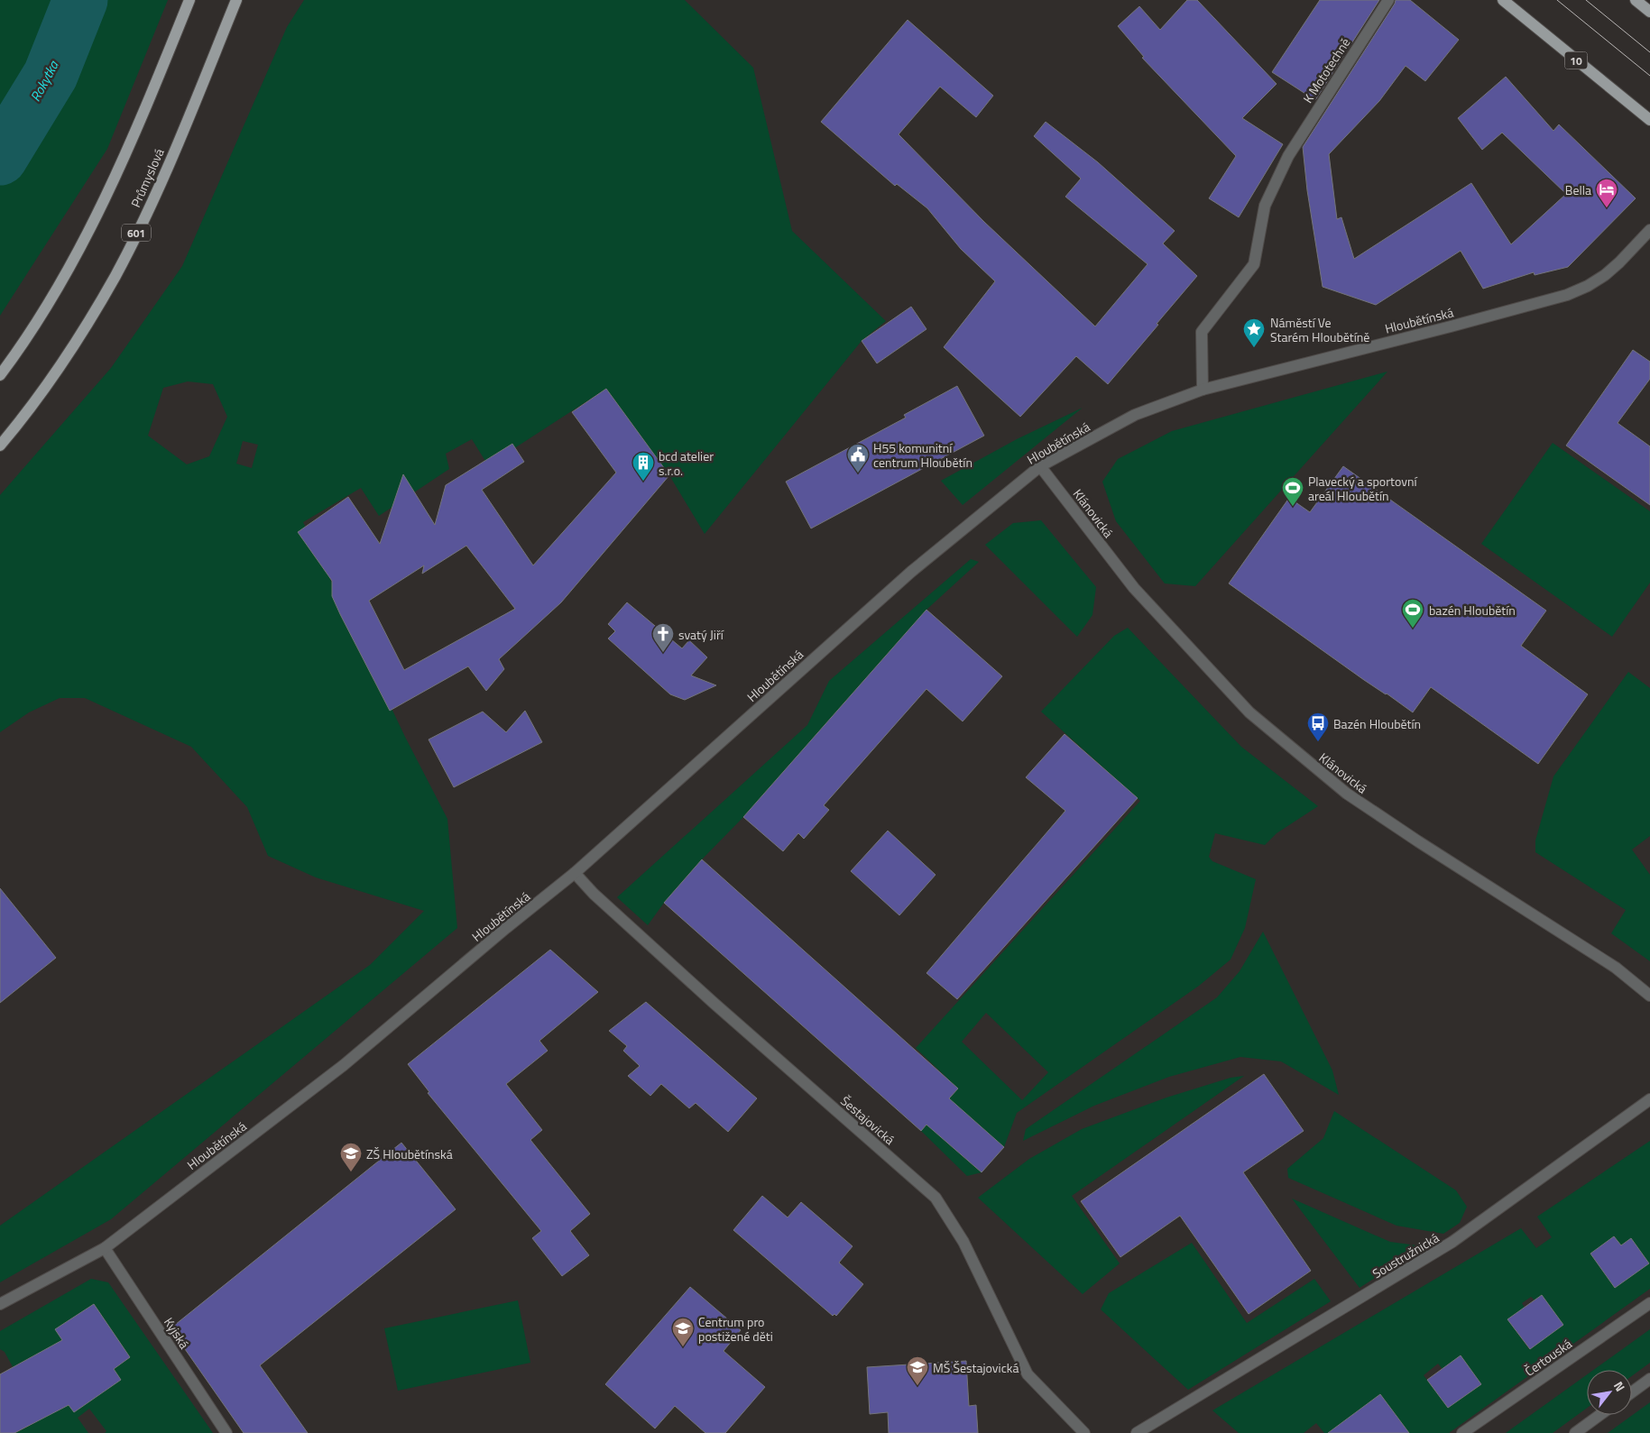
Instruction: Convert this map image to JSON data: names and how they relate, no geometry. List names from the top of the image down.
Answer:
{
  "streets": {
    "main road": ["10", "Průmyslová", "601"],
    "street": [
      "K Mototechně",
      "Hloubětínská",
      "Klánovická",
      "Šestajovická",
      "Soustružnická",
      "Kyjská",
      "Čertouská"
    ]
  },
  "crossings": [
    ["K Mototechně", "Hloubětínská"],
    ["Hloubětínská", "Klánovická"],
    ["Hloubětínská", "Šestajovická"],
    ["Hloubětínská", "Kyjská"]
  ],
  "water": ["Rokytka"],
  "places": {
    "hotel": ["Bella"],
    "place": ["Náměstí Ve Starém Hloubětíně"],
    "public building": ["H55 komunitní centrum Hloubětín"],
    "building": ["bcd atelier s.r.o."],
    "sports": ["Plavecký a sportovní areál Hloubětín", "bazén Hloubětín"],
    "church": ["svatý Jiří"],
    "bus stop": ["Bazén Hloubětín"],
    "school or university": ["ZŠ Hloubětínská", "Centrum pro postižené děti", "MŠ Šestajovická"]
  },
  "north": "top right"
}
